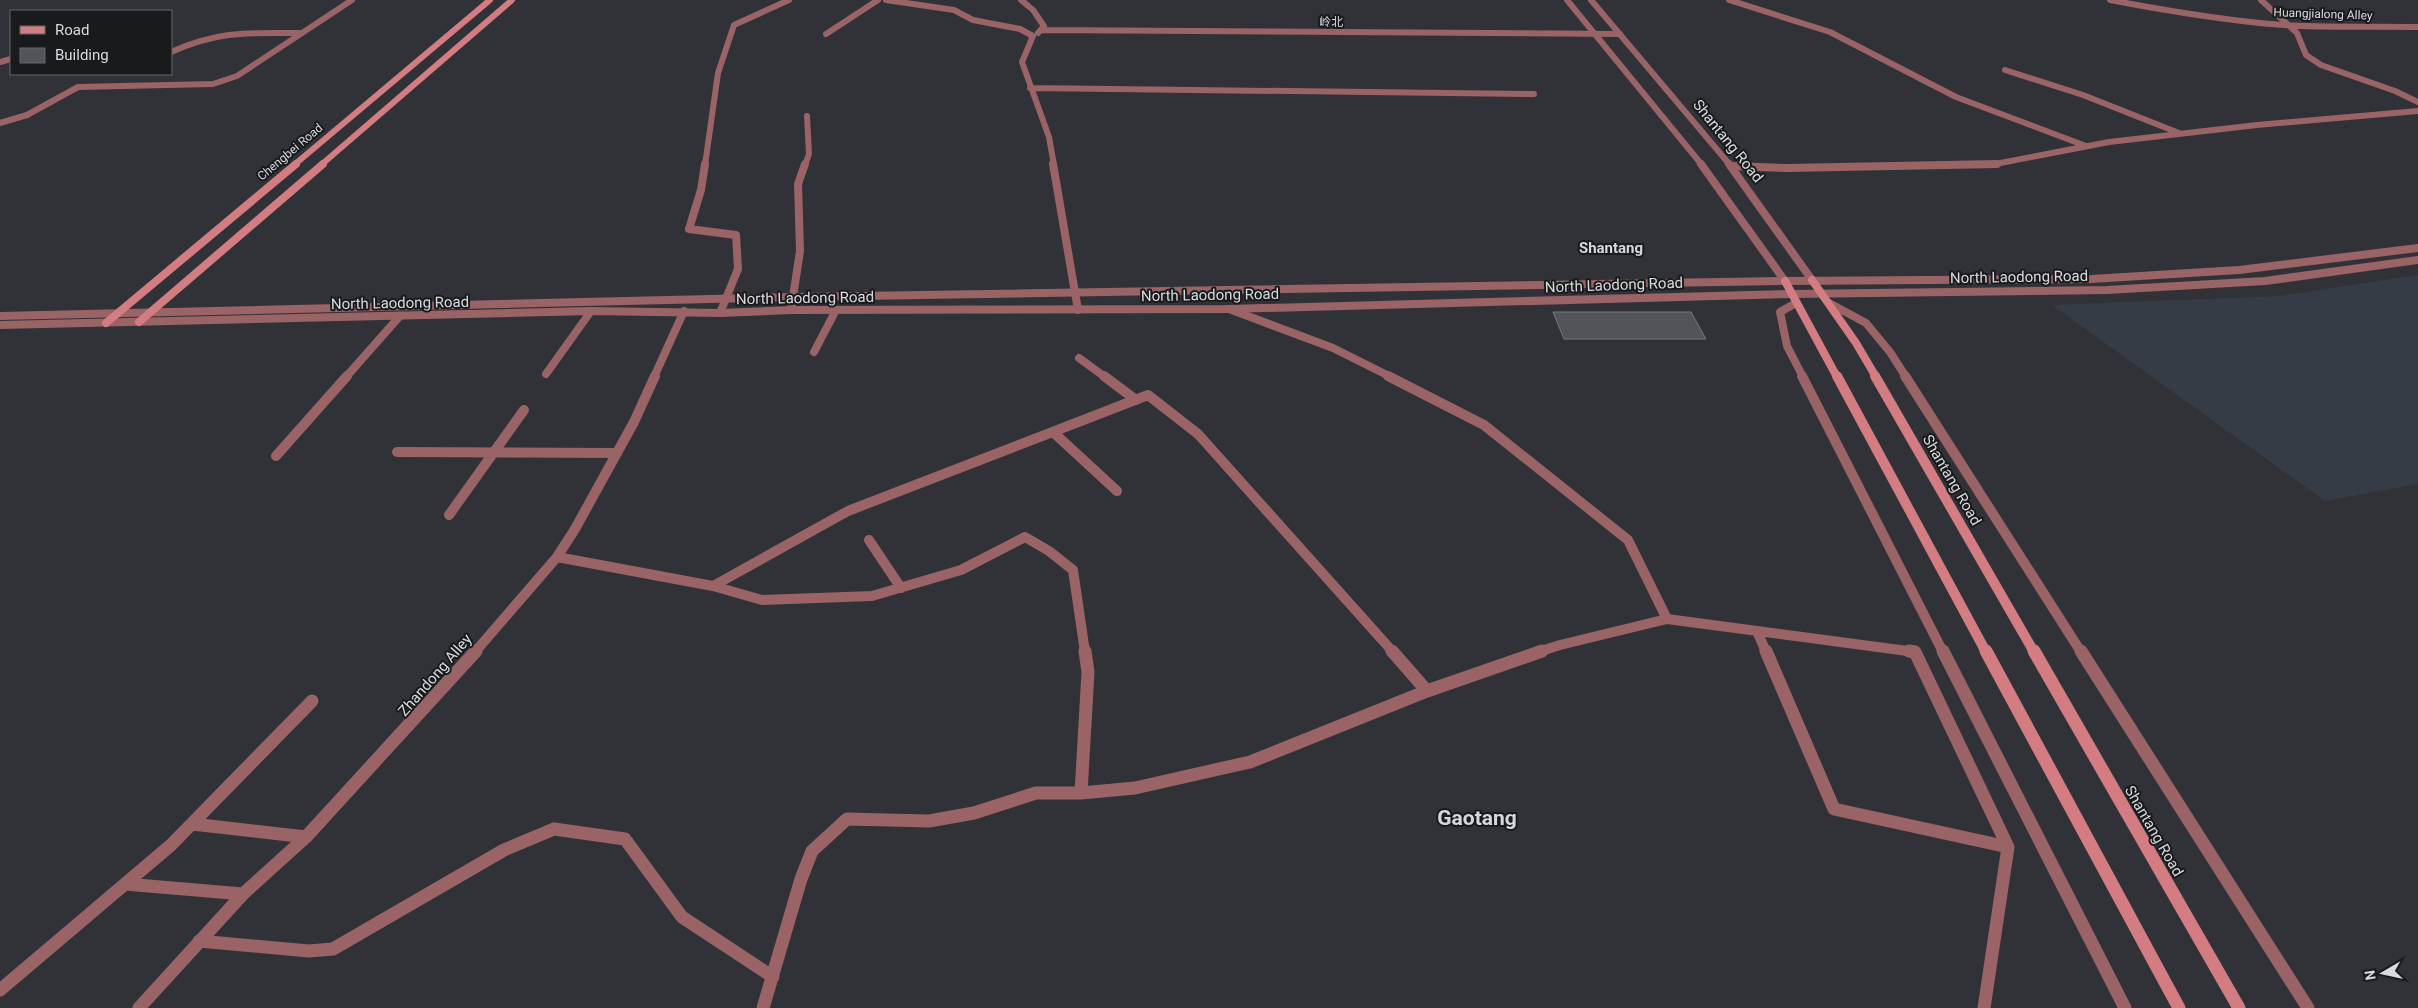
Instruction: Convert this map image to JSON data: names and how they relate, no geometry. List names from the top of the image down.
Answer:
{
  "streets": {
    "main road": ["Shantang Road", "Chengbei Road"],
    "street": [
      "Huangjialong Alley",
      "岭北",
      "North Laodong Road",
      "Zhandong Alley"
    ]
  },
  "crossings": [
    ["岭北", "Shantang Road"],
    ["Shantang Road", "North Laodong Road"],
    ["Chengbei Road", "North Laodong Road"],
    ["North Laodong Road", "Zhandong Alley"]
  ],
  "districts": ["Shantang", "Gaotang"],
  "legend": ["Road", "Building"],
  "north": "left"
}
